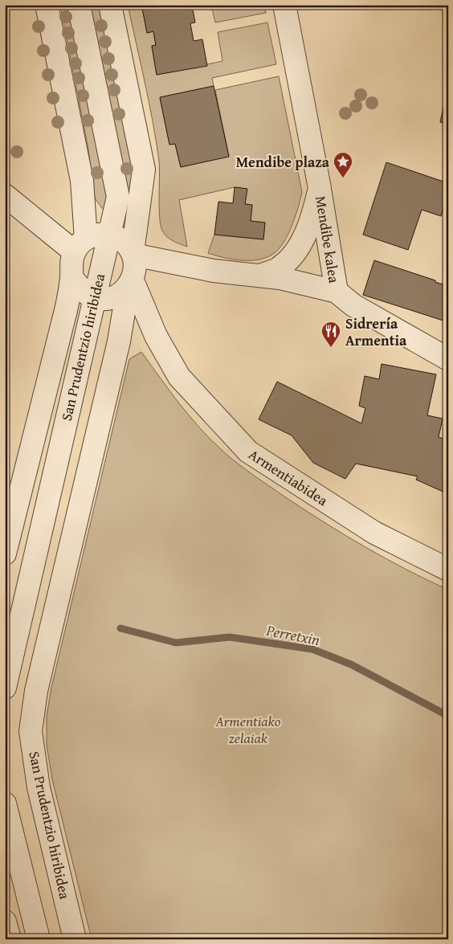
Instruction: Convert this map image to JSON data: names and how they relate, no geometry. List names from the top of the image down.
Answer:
{
  "streets": {
    "street": ["Mendibe kalea", "San Prudentzio hiribidea", "Armentiabidea"]
  },
  "crossings": [
    ["Mendibe kalea", "San Prudentzio hiribidea"],
    ["San Prudentzio hiribidea", "Armentiabidea"]
  ],
  "water": ["Perretxin"],
  "parks": ["Armentiako zelaiak"],
  "places": {
    "place": ["Mendibe plaza"],
    "restaurant": ["Sidrería Armentia"]
  }
}
